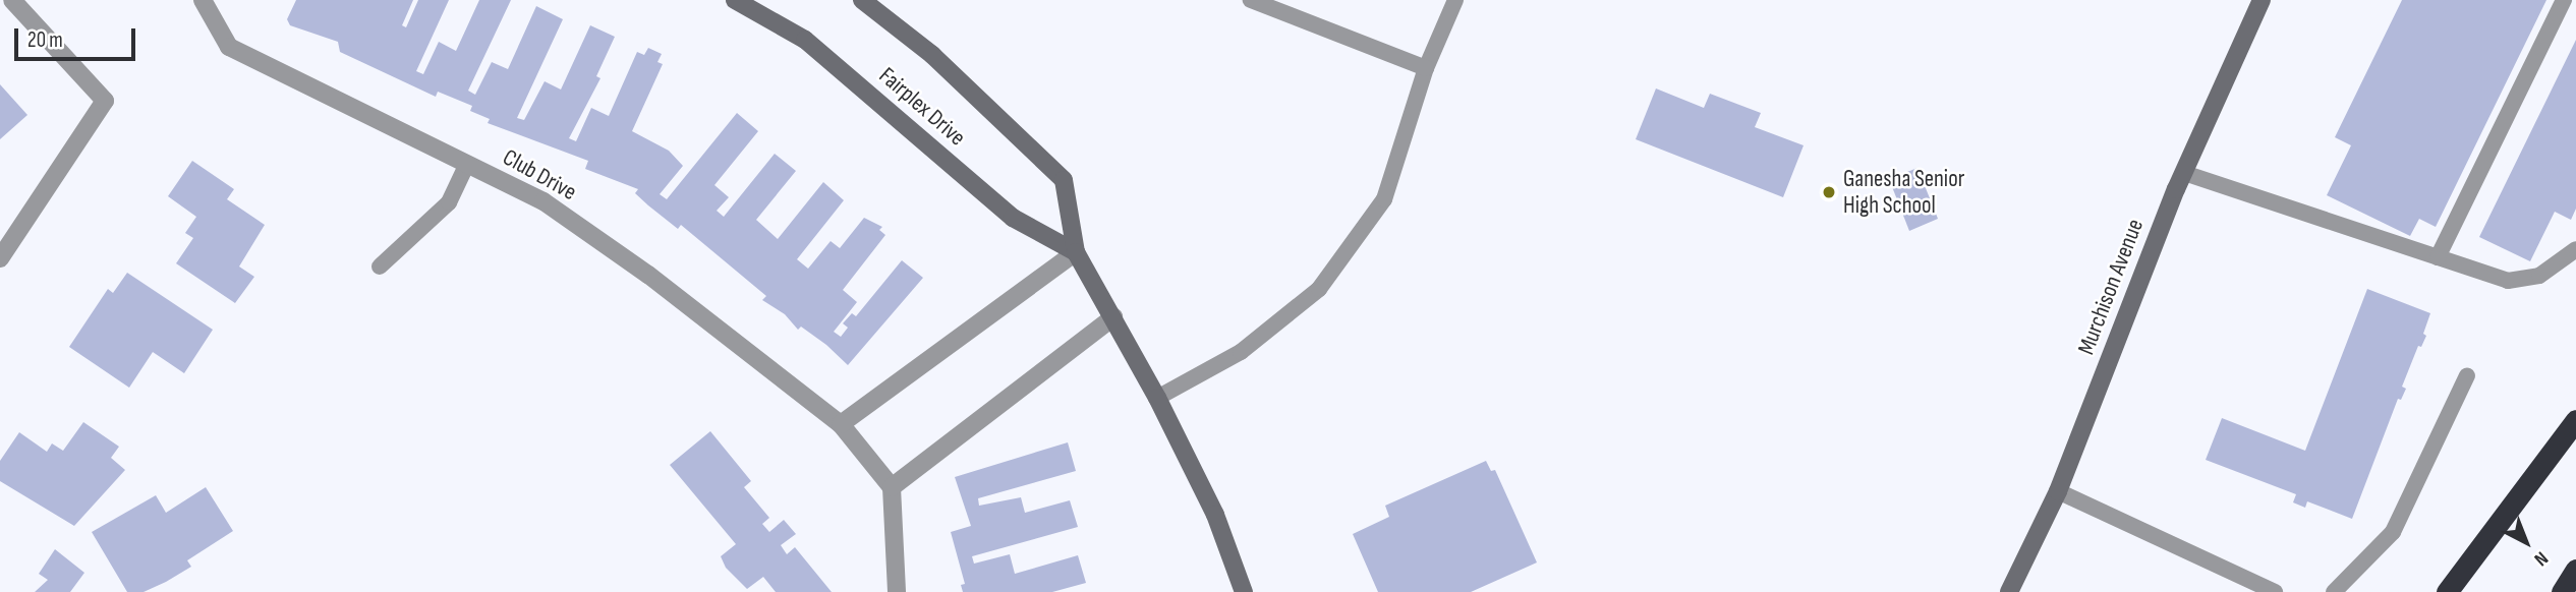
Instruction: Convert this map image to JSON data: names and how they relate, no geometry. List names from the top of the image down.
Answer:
{
  "streets": {
    "main road": ["Fairplex Drive", "Murchison Avenue"],
    "street": ["Club Drive"]
  },
  "places": ["Ganesha Senior High School"],
  "scale_bar": "20 m",
  "north": "bottom right"
}
